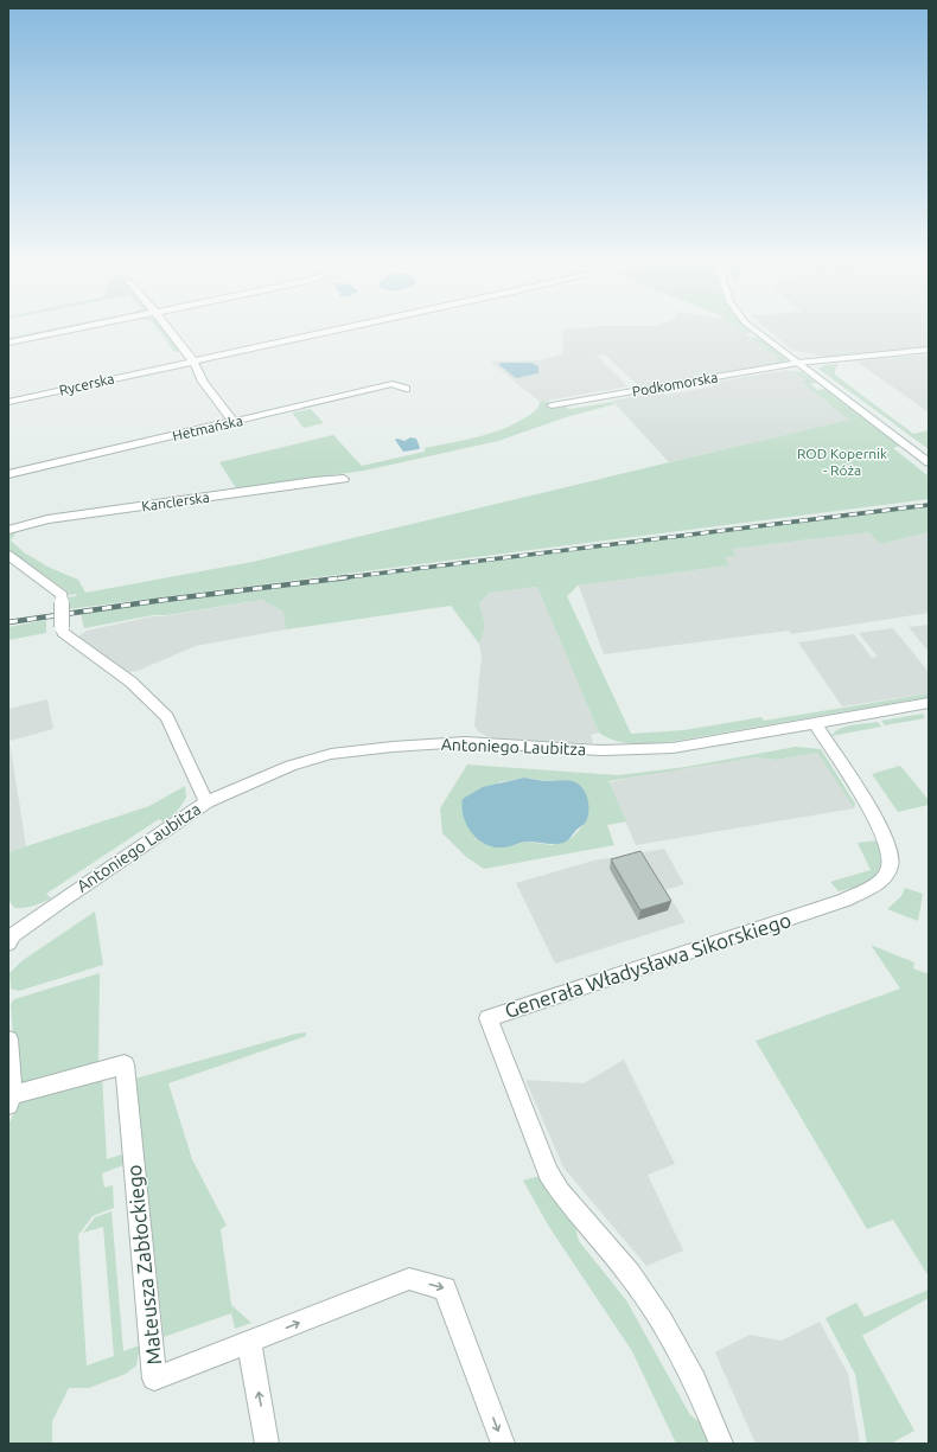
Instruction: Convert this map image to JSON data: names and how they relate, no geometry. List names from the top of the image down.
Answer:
{
  "streets": {
    "street": [
      "Rycerska",
      "Podkomorska",
      "Hetmańska",
      "Kanclerska",
      "Antoniego Laubitza",
      "Generała Władysława Sikorskiego",
      "Mateusza Zabłockiego"
    ]
  },
  "crossings": [
    ["Antoniego Laubitza", "Generała Władysława Sikorskiego"]
  ],
  "parks": ["ROD Kopernik - Róża"]
}
